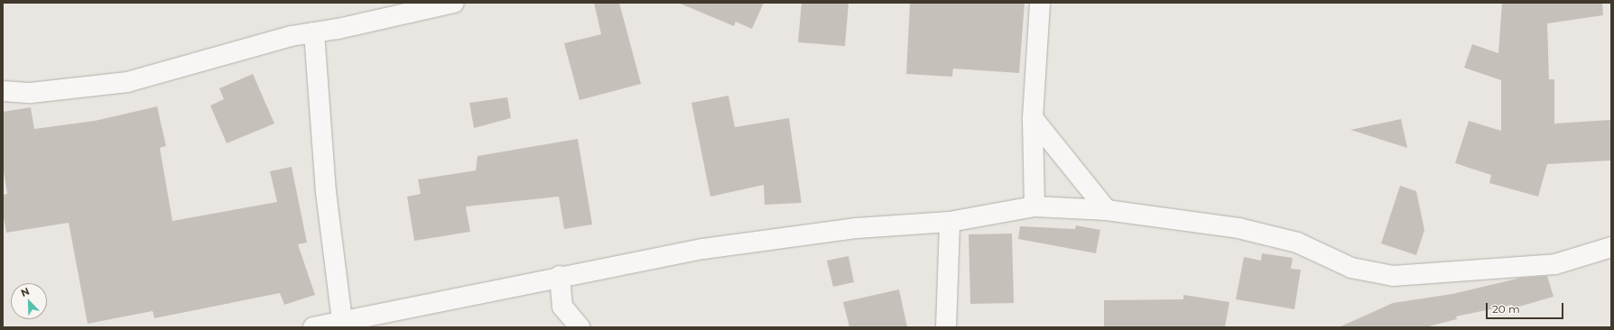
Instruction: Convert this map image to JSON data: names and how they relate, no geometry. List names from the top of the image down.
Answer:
{
  "scale_bar": "20 m",
  "north": "top left"
}
